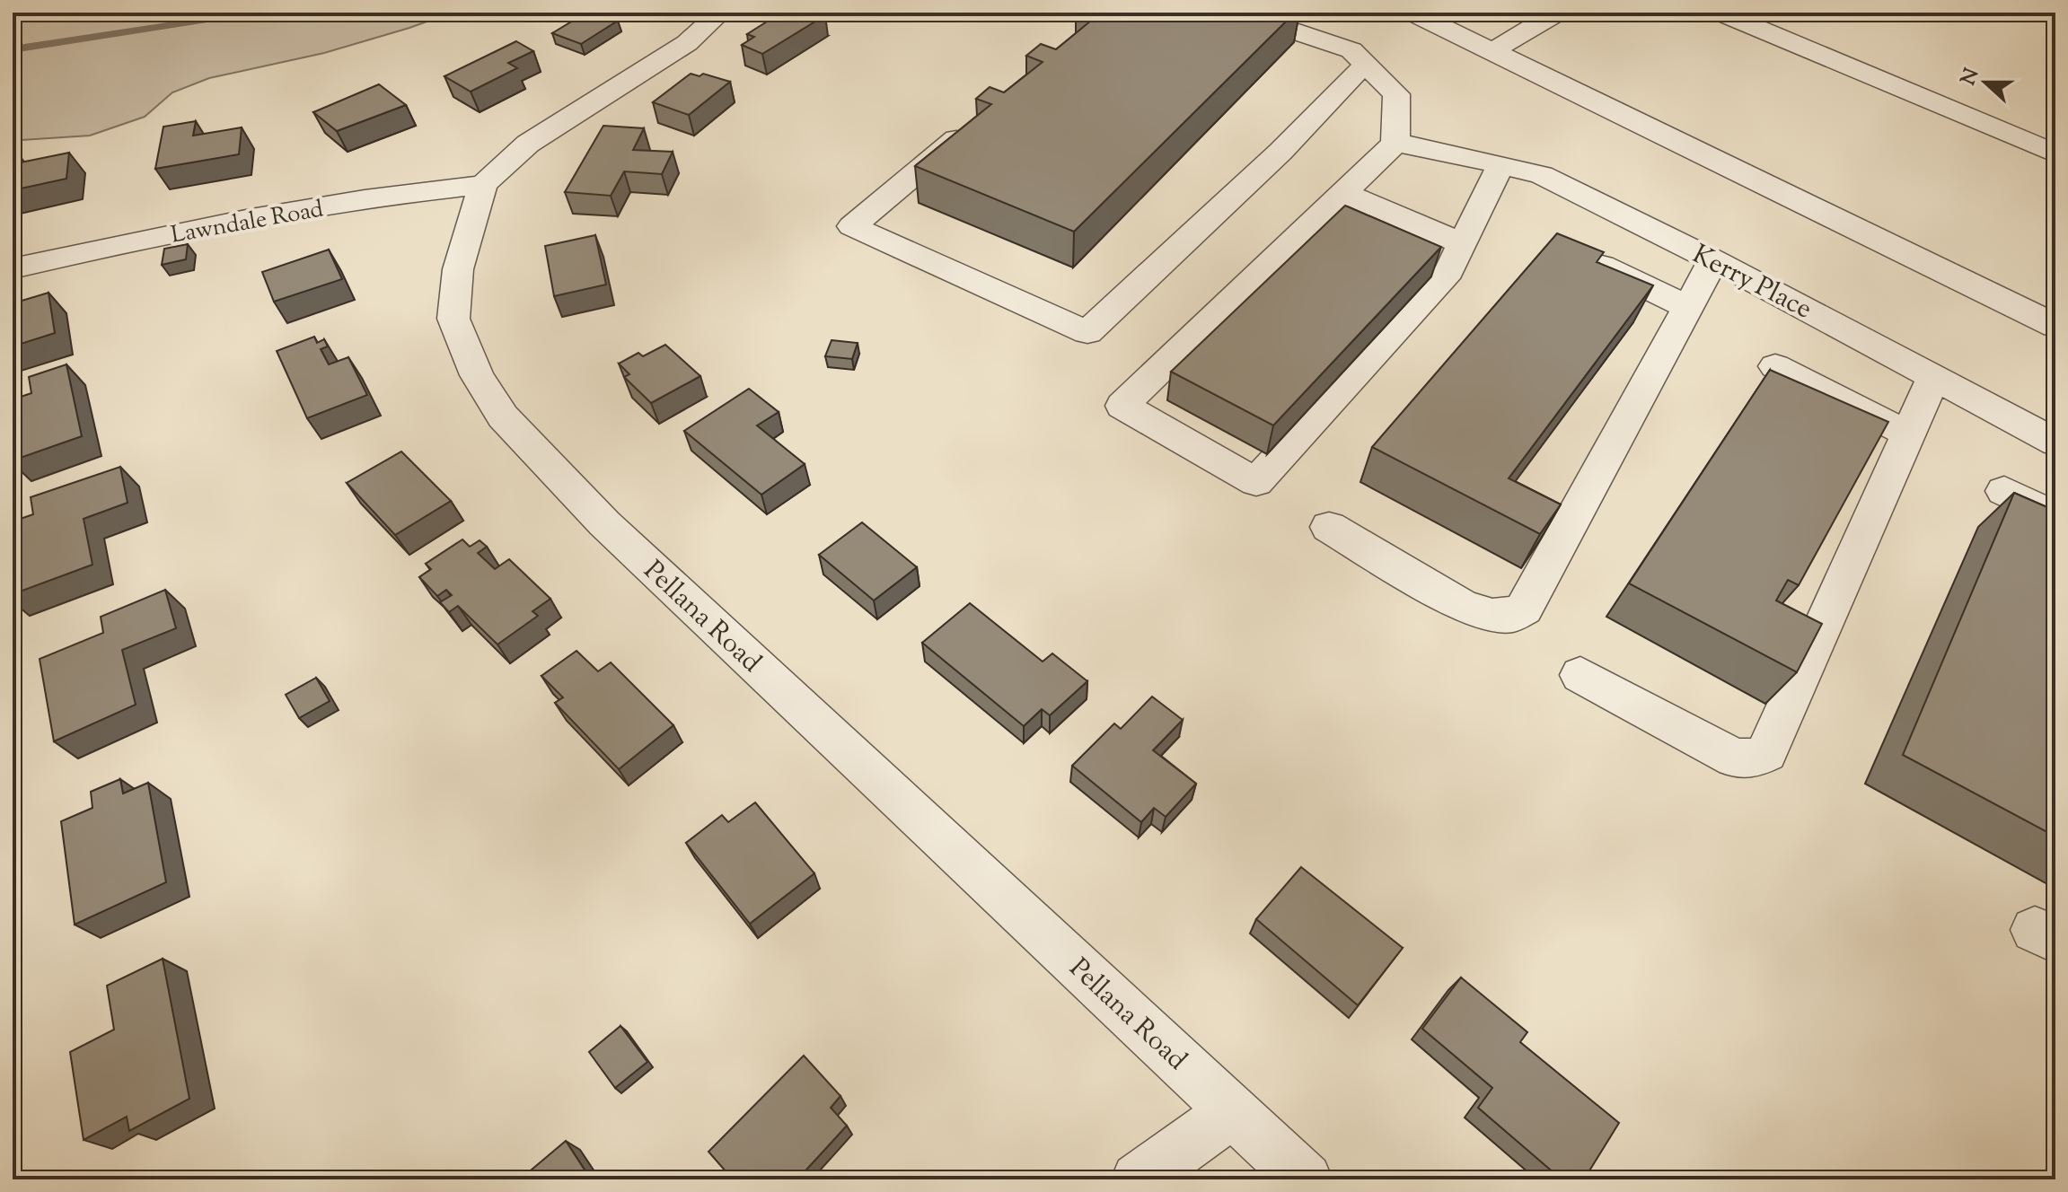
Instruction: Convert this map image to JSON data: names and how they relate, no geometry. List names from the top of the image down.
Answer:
{
  "streets": {
    "street": ["Lawndale Road", "Kerry Place", "Pellana Road"]
  },
  "crossings": [
    ["Lawndale Road", "Pellana Road"]
  ],
  "north": "left"
}
